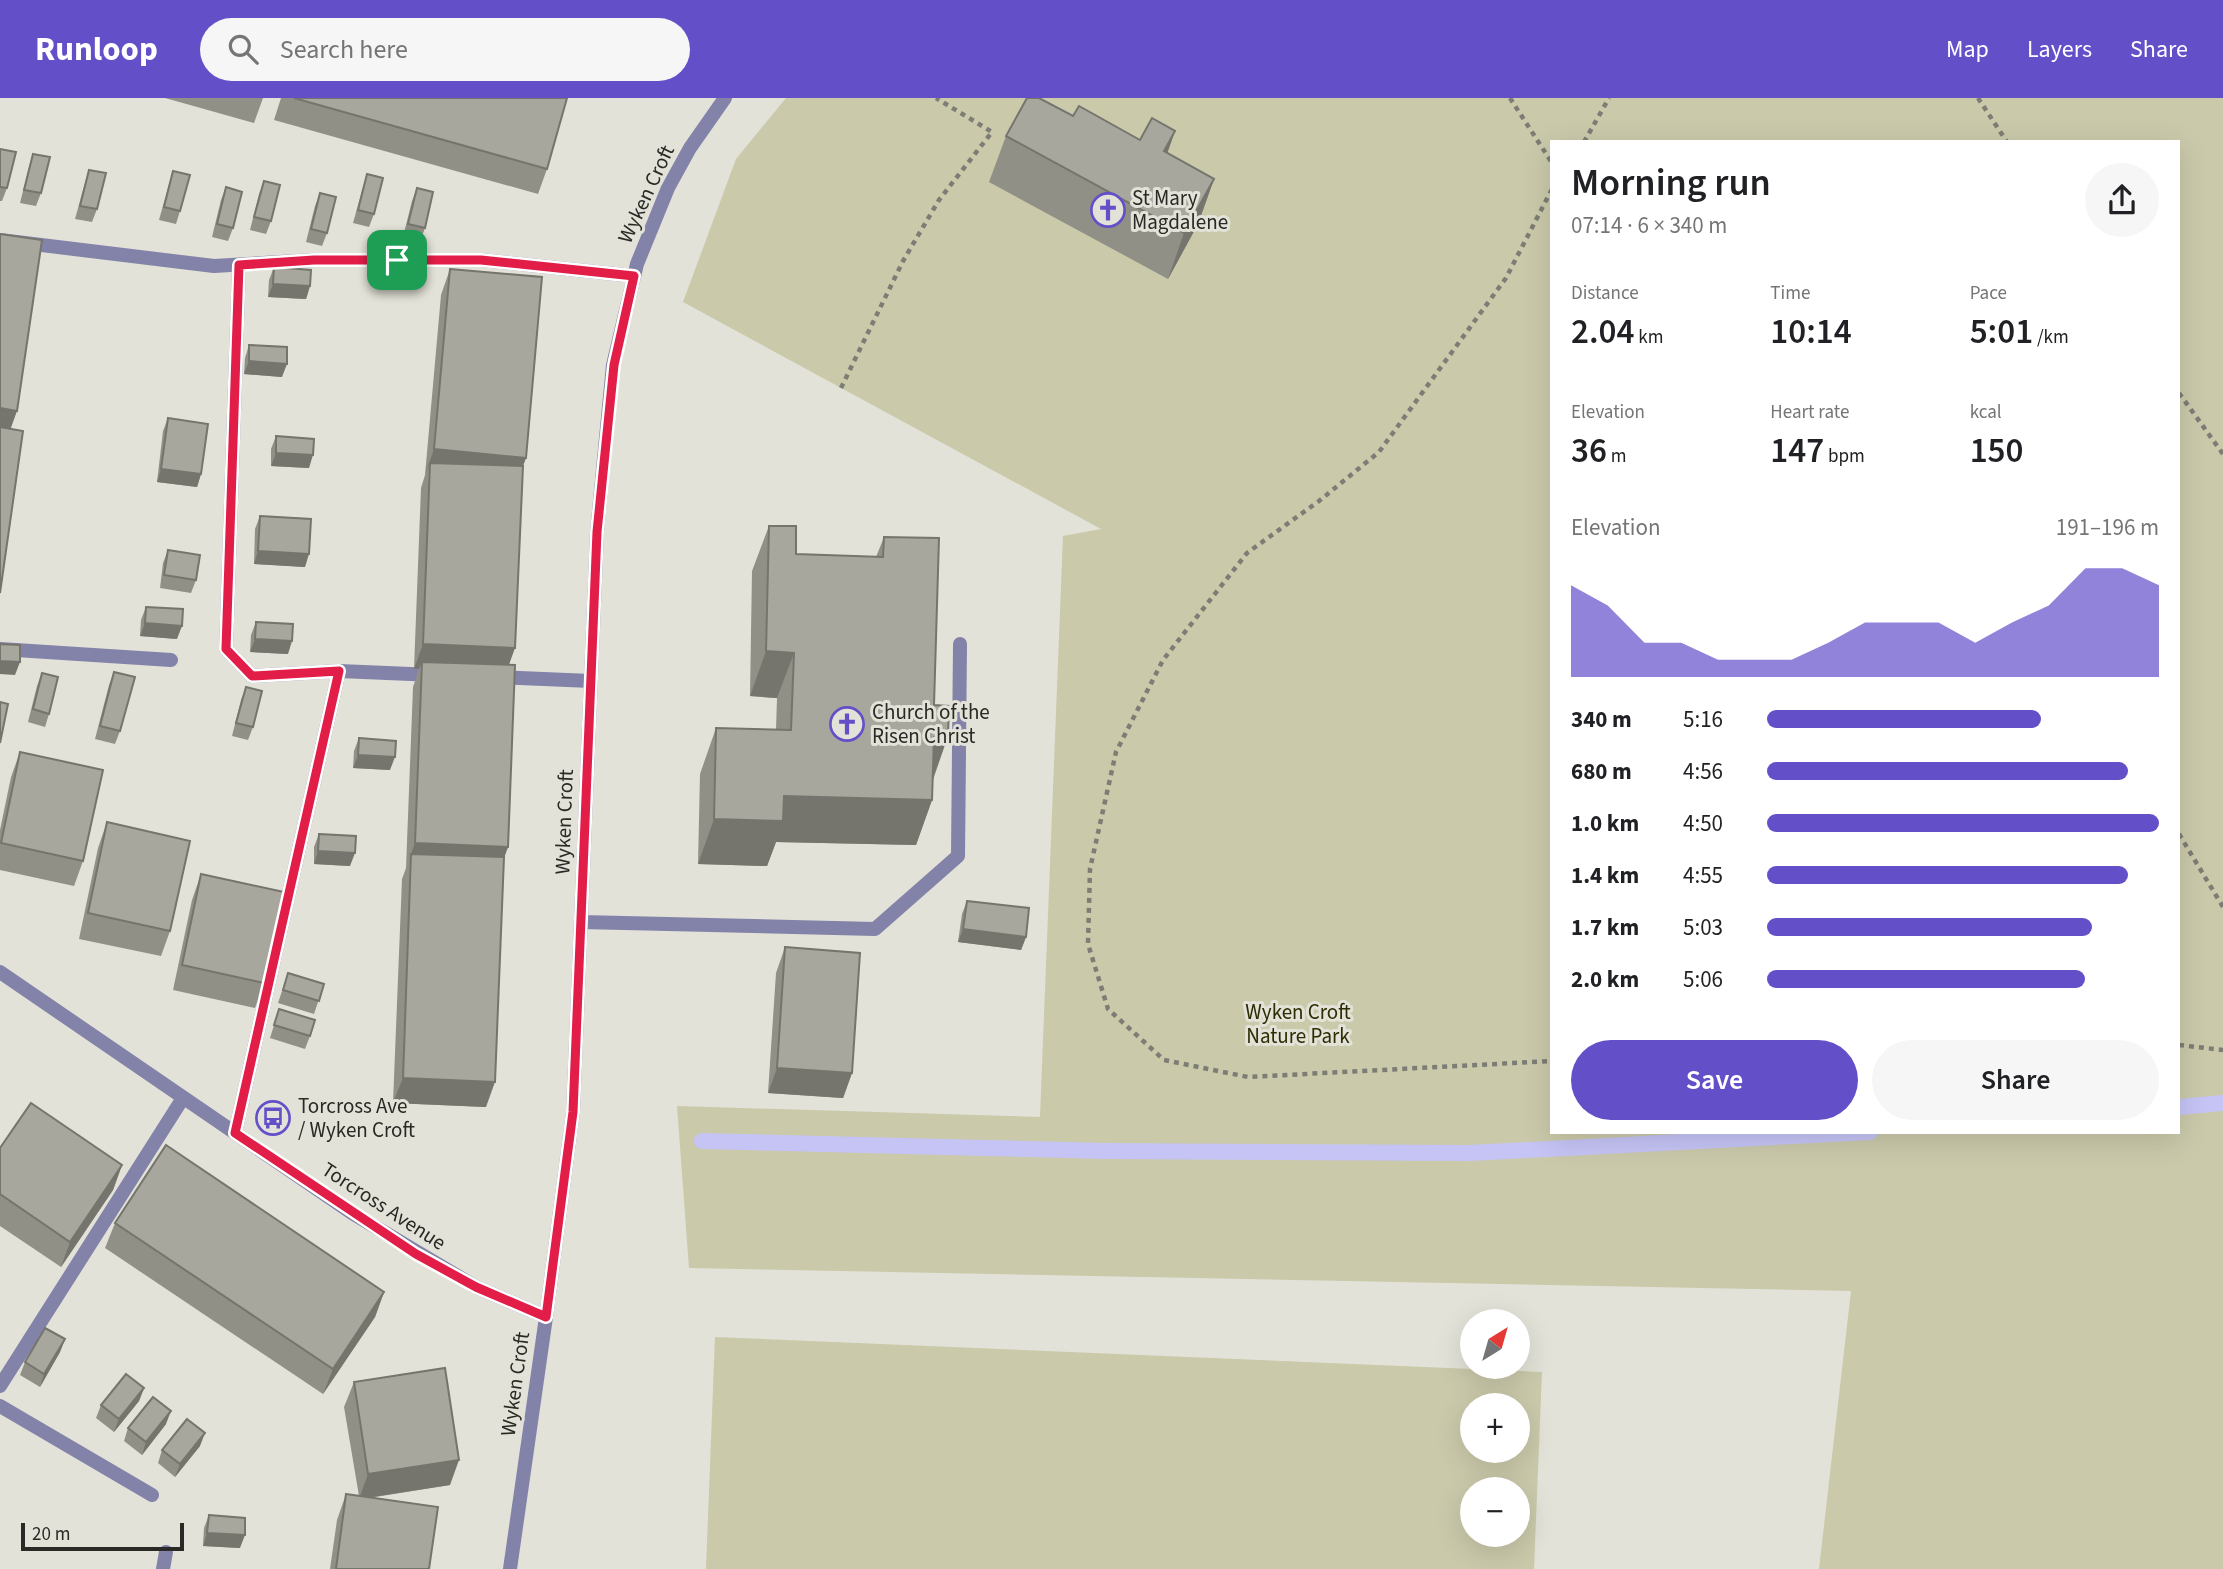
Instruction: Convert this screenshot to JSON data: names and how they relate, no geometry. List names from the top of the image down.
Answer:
{
  "streets": {
    "street": ["Wyken Croft", "Torcross Avenue"]
  },
  "crossings": [
    ["Wyken Croft", "Torcross Avenue"]
  ],
  "parks": ["Wyken Croft Nature Park"],
  "places": {
    "church": ["St Mary Magdalene", "Church of the Risen Christ"],
    "bus stop": ["Torcross Ave / Wyken Croft"]
  },
  "scale_bar": "20 m",
  "north": "top right",
  "page": {
    "header": "Runloop",
    "search": "Search here",
    "nav": ["Map", "Layers", "Share"],
    "heading": ["Morning run", "07:14 · 6 × 340 m"],
    "stats": [
      ["Distance", "2.04 km"],
      ["Time", "10:14"],
      ["Pace", "5:01 /km"],
      ["Elevation", "36 m"],
      ["Heart rate", "147 bpm"],
      ["kcal", "150"]
    ],
    "chart": ["Elevation", "191–196 m"],
    "list": [
      {
        "name": "340 m",
        "note": "5:16"
      },
      {
        "name": "680 m",
        "note": "4:56"
      },
      {
        "name": "1.0 km",
        "note": "4:50"
      },
      {
        "name": "1.4 km",
        "note": "4:55"
      },
      {
        "name": "1.7 km",
        "note": "5:03"
      },
      {
        "name": "2.0 km",
        "note": "5:06"
      }
    ],
    "buttons": ["Save", "Share"],
    "map_buttons": ["+", "−"],
    "scale": "20 m"
  }
}
